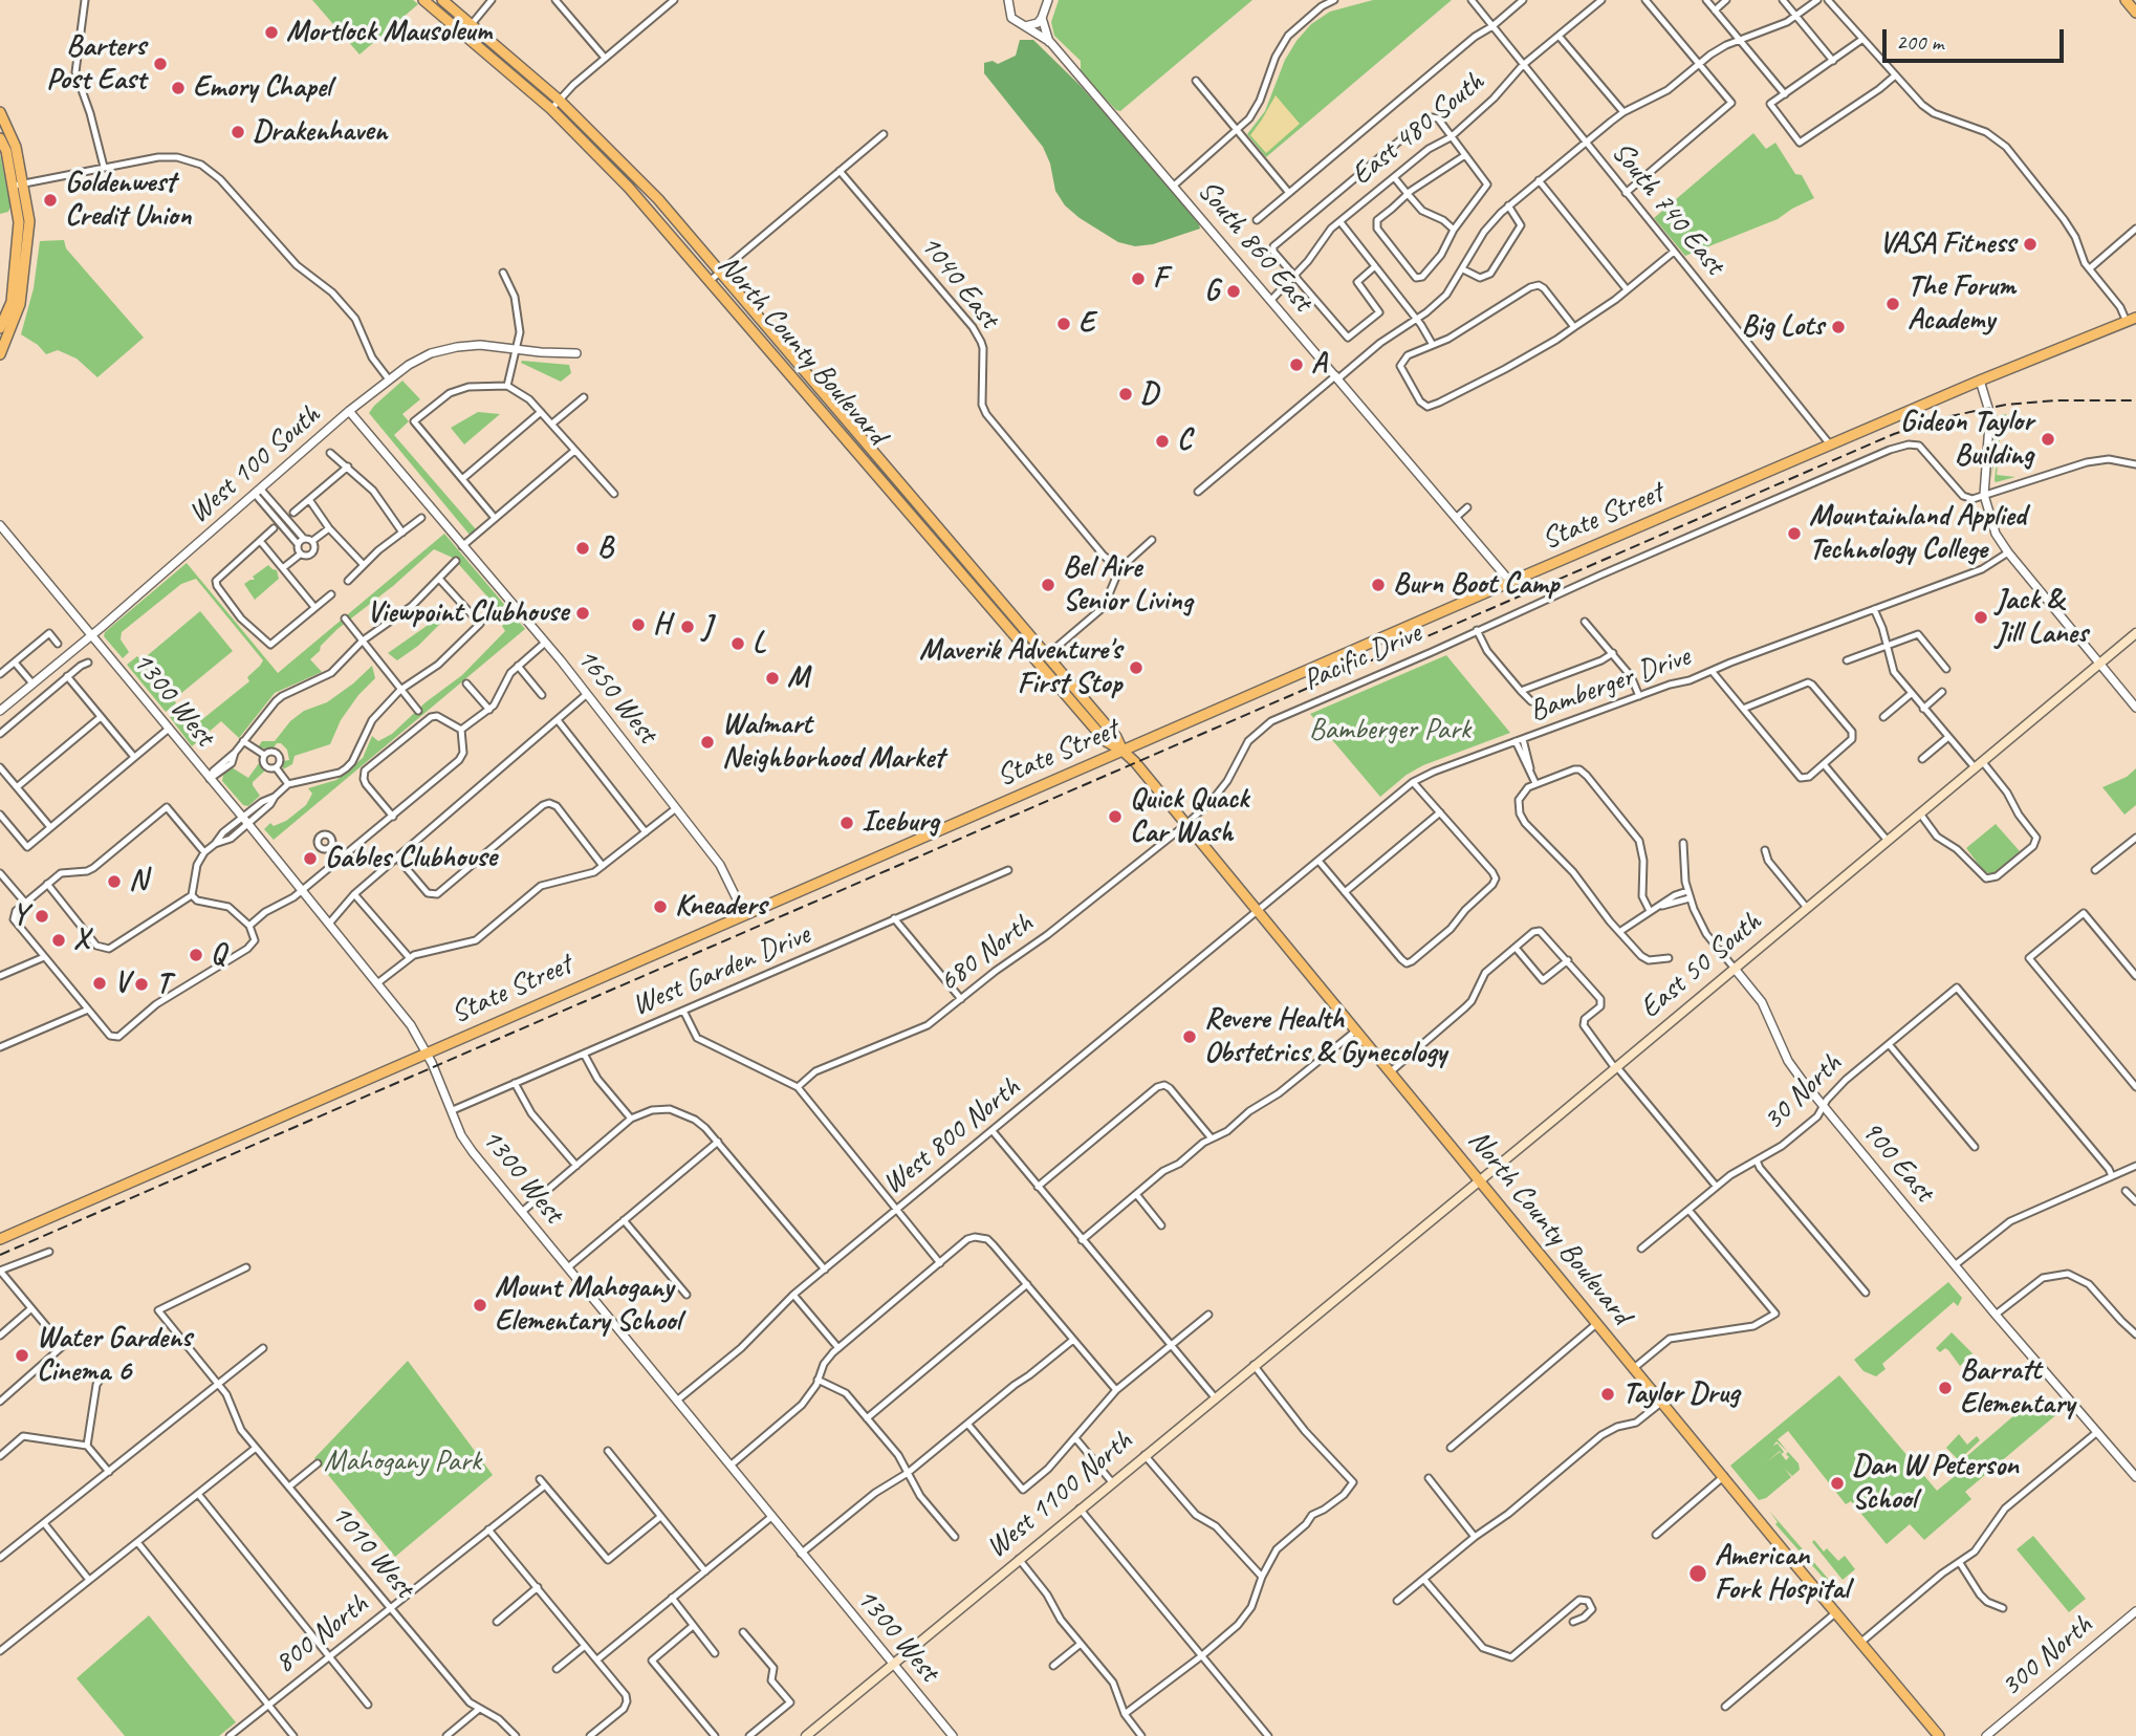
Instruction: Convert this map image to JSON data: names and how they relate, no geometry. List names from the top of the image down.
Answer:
{
  "streets": {
    "main road": [
      "North County Boulevard",
      "State Street",
      "East 50 South",
      "West 1100 North"
    ],
    "street": [
      "East 480 South",
      "South 740 East",
      "South 860 East",
      "1040 East",
      "West 100 South",
      "Pacific Drive",
      "Bamberger Drive",
      "1650 West",
      "1300 West",
      "680 North",
      "West Garden Drive",
      "30 North",
      "West 800 North",
      "900 East",
      "1010 West",
      "800 North",
      "300 North"
    ]
  },
  "crossings": [
    ["East 480 South", "South 740 East"],
    ["East 480 South", "South 860 East"],
    ["South 740 East", "State Street"],
    ["South 860 East", "State Street"],
    ["North County Boulevard", "State Street"],
    ["North County Boulevard", "Pacific Drive"],
    ["North County Boulevard", "Bamberger Drive"],
    ["North County Boulevard", "680 North"],
    ["North County Boulevard", "East 50 South"],
    ["North County Boulevard", "West 800 North"],
    ["West 100 South", "1650 West"],
    ["West 100 South", "1300 West"],
    ["State Street", "1650 West"],
    ["State Street", "1300 West"],
    ["Pacific Drive", "680 North"],
    ["Bamberger Drive", "West 800 North"],
    ["1300 West", "West Garden Drive"],
    ["1300 West", "West 800 North"],
    ["1300 West", "West 1100 North"],
    ["East 50 South", "900 East"],
    ["East 50 South", "West 1100 North"],
    ["30 North", "900 East"],
    ["1010 West", "800 North"]
  ],
  "parks": ["Bamberger Park", "Mahogany Park"],
  "places": [
    "Mortlock Mausoleum",
    "Barters Post East",
    "Emory Chapel",
    "Drakenhaven",
    "Goldenwest Credit Union",
    "VASA Fitness",
    "F",
    "G",
    "The Forum Academy",
    "E",
    "Big Lots",
    "A",
    "D",
    "Gideon Taylor Building",
    "C",
    "Mountainland Applied Technology College",
    "B",
    "Bel Aire Senior Living",
    "Burn Boot Camp",
    "Viewpoint Clubhouse",
    "Jack & Jill Lanes",
    "H",
    "J",
    "L",
    "Maverik Adventure's First Stop",
    "M",
    "Walmart Neighborhood Market",
    "Quick Quack Car Wash",
    "Iceburg",
    "Gables Clubhouse",
    "N",
    "Kneaders",
    "Y",
    "X",
    "Q",
    "V",
    "T",
    "Revere Health Obstetrics & Gynecology",
    "Mount Mahogany Elementary School",
    "Water Gardens Cinema 6",
    "Barratt Elementary",
    "Taylor Drug",
    "Dan W Peterson School",
    "American Fork Hospital"
  ],
  "scale_bar": "200 m"
}
